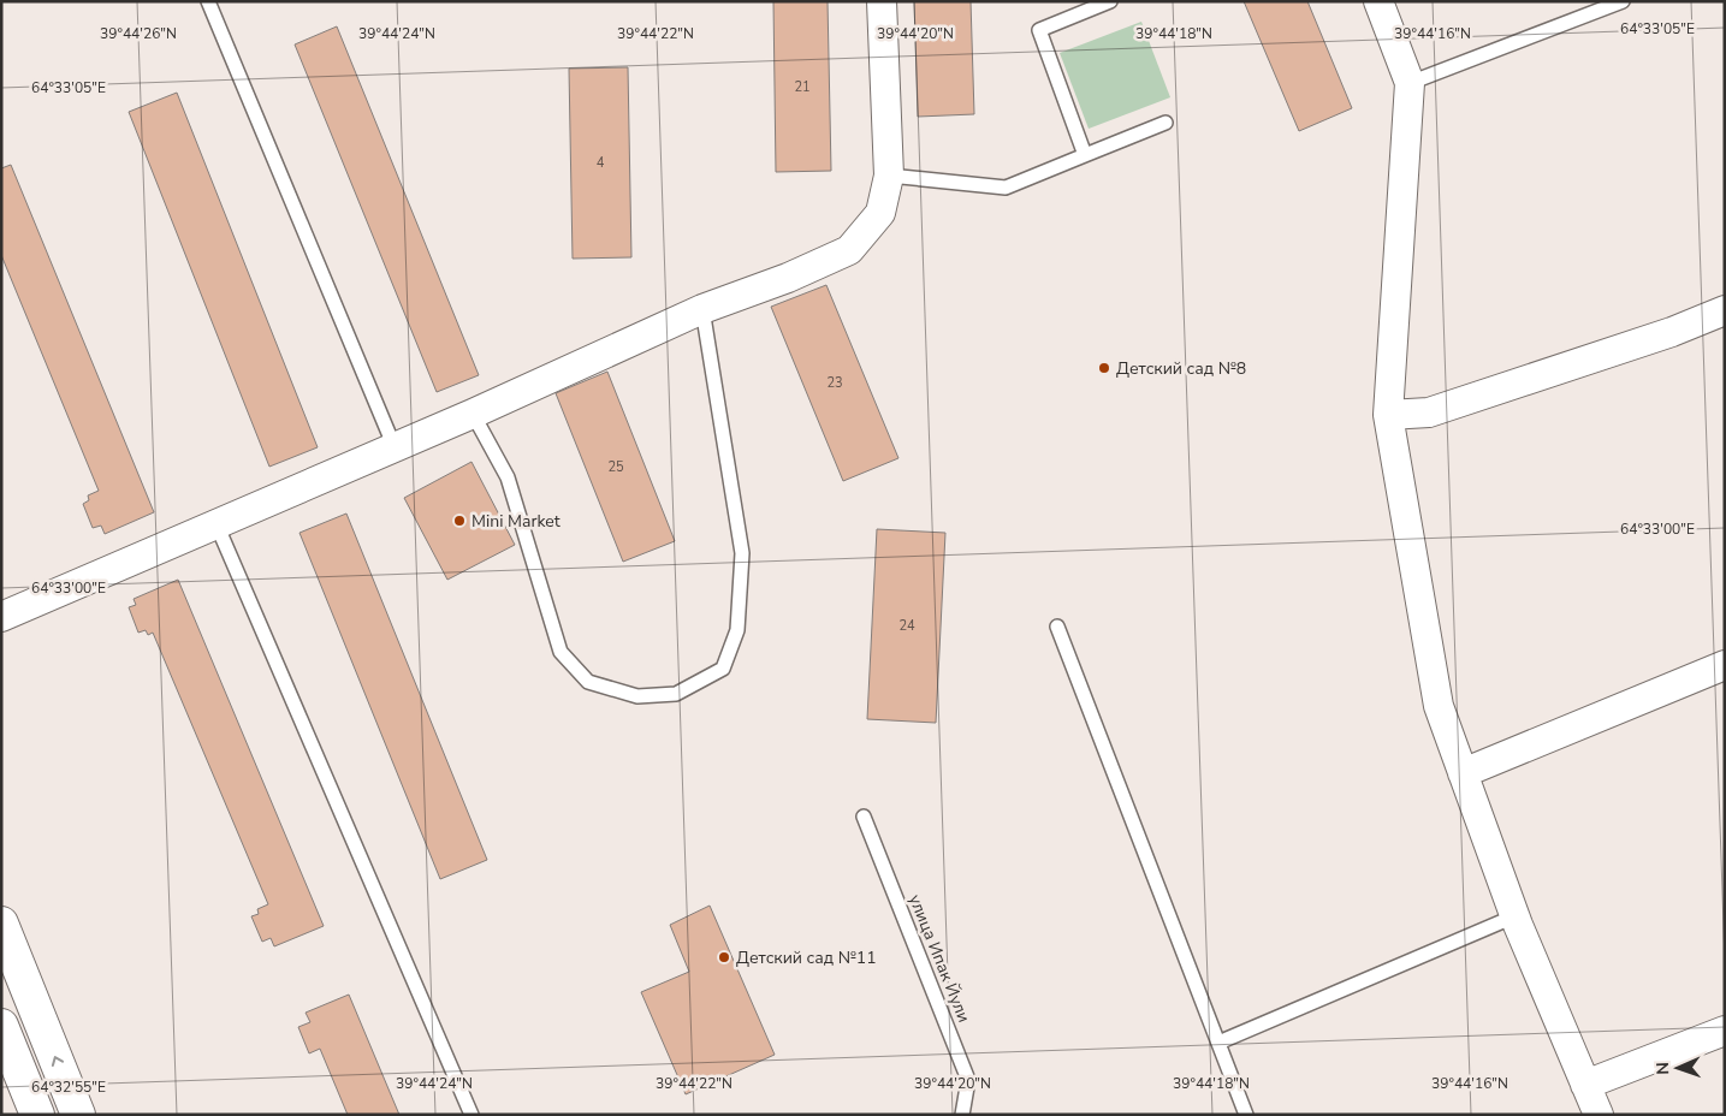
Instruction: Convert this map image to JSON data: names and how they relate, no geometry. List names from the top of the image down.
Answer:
{
  "streets": {
    "lane": ["улица Ипак Йули"]
  },
  "places": ["Детский сад №8", "Mini Market", "Детский сад №11"],
  "house_numbers": [
    "21",
    "4",
    "23",
    "25",
    "24"
  ],
  "north": "left",
  "coordinates": [
    "64°33'05\"E",
    "39°44'26\"N",
    "39°44'24\"N",
    "39°44'22\"N",
    "39°44'20\"N",
    "39°44'18\"N",
    "39°44'16\"N",
    "64°33'00\"E",
    "64°32'55\"E"
  ]
}
